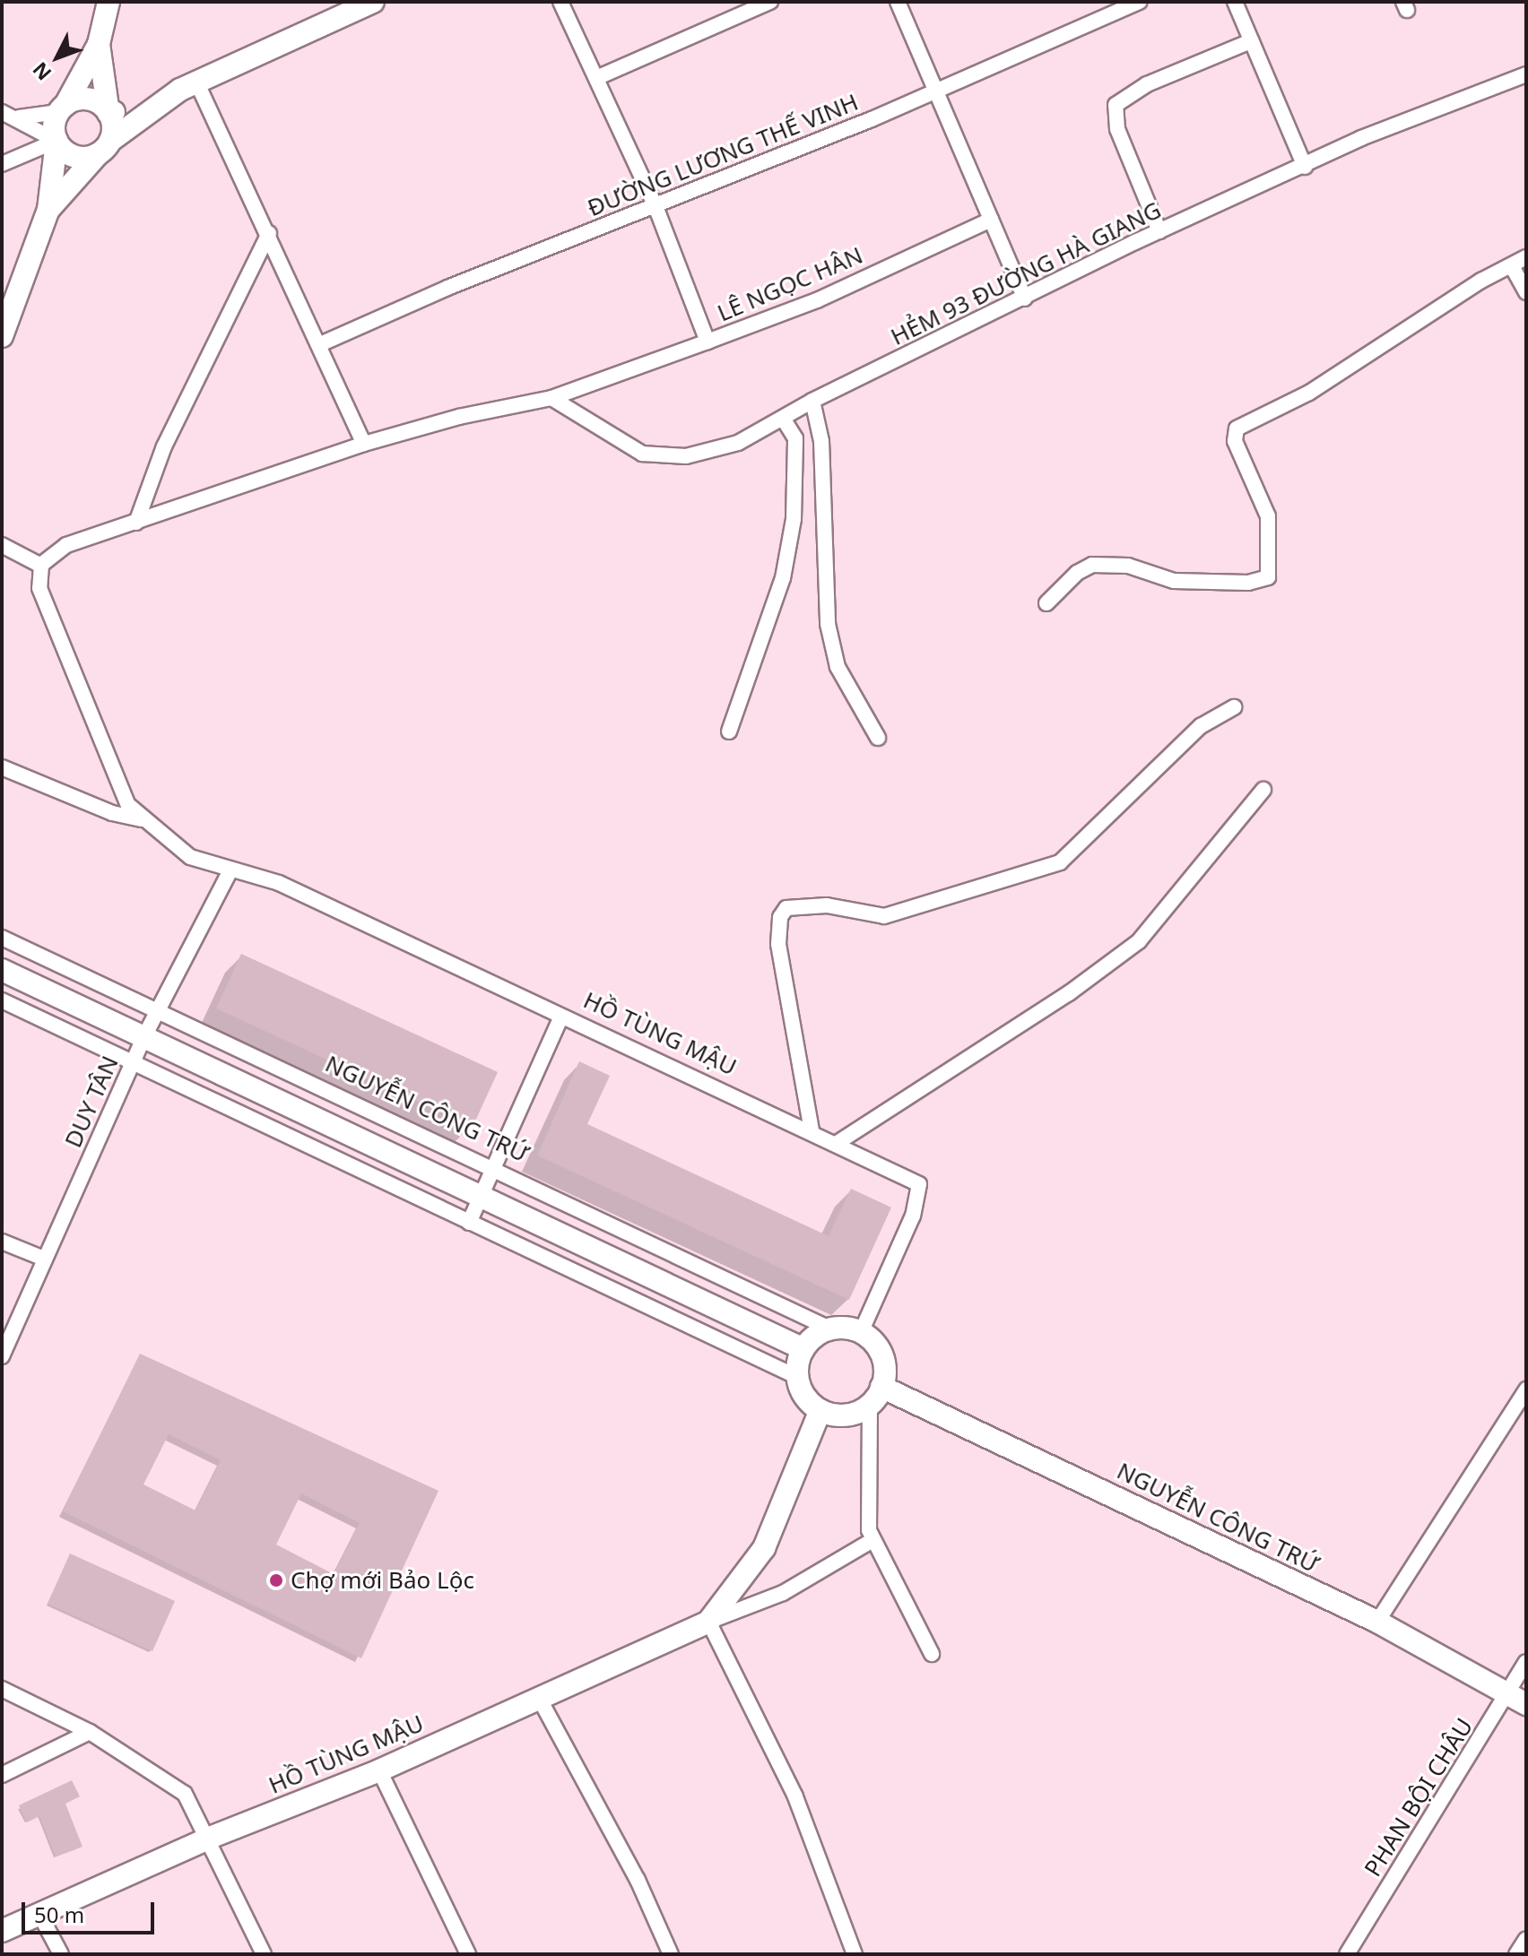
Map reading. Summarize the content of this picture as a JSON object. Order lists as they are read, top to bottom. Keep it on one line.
{"streets":{"street":["ĐƯỜNG LƯƠNG THẾ VINH","HẺM 93 ĐƯỜNG HÀ GIANG","LÊ NGỌC HÂN","HỒ TÙNG MẬU","DUY TÂN","NGUYỄN CÔNG TRỨ","PHAN BỘI CHÂU"]},"crossings":[["ĐƯỜNG LƯƠNG THẾ VINH","LÊ NGỌC HÂN"],["HỒ TÙNG MẬU","DUY TÂN"],["HỒ TÙNG MẬU","NGUYỄN CÔNG TRỨ"],["DUY TÂN","NGUYỄN CÔNG TRỨ"],["NGUYỄN CÔNG TRỨ","PHAN BỘI CHÂU"]],"places":["Chợ mới Bảo Lộc"],"scale_bar":"50 m","north":"bottom left"}
